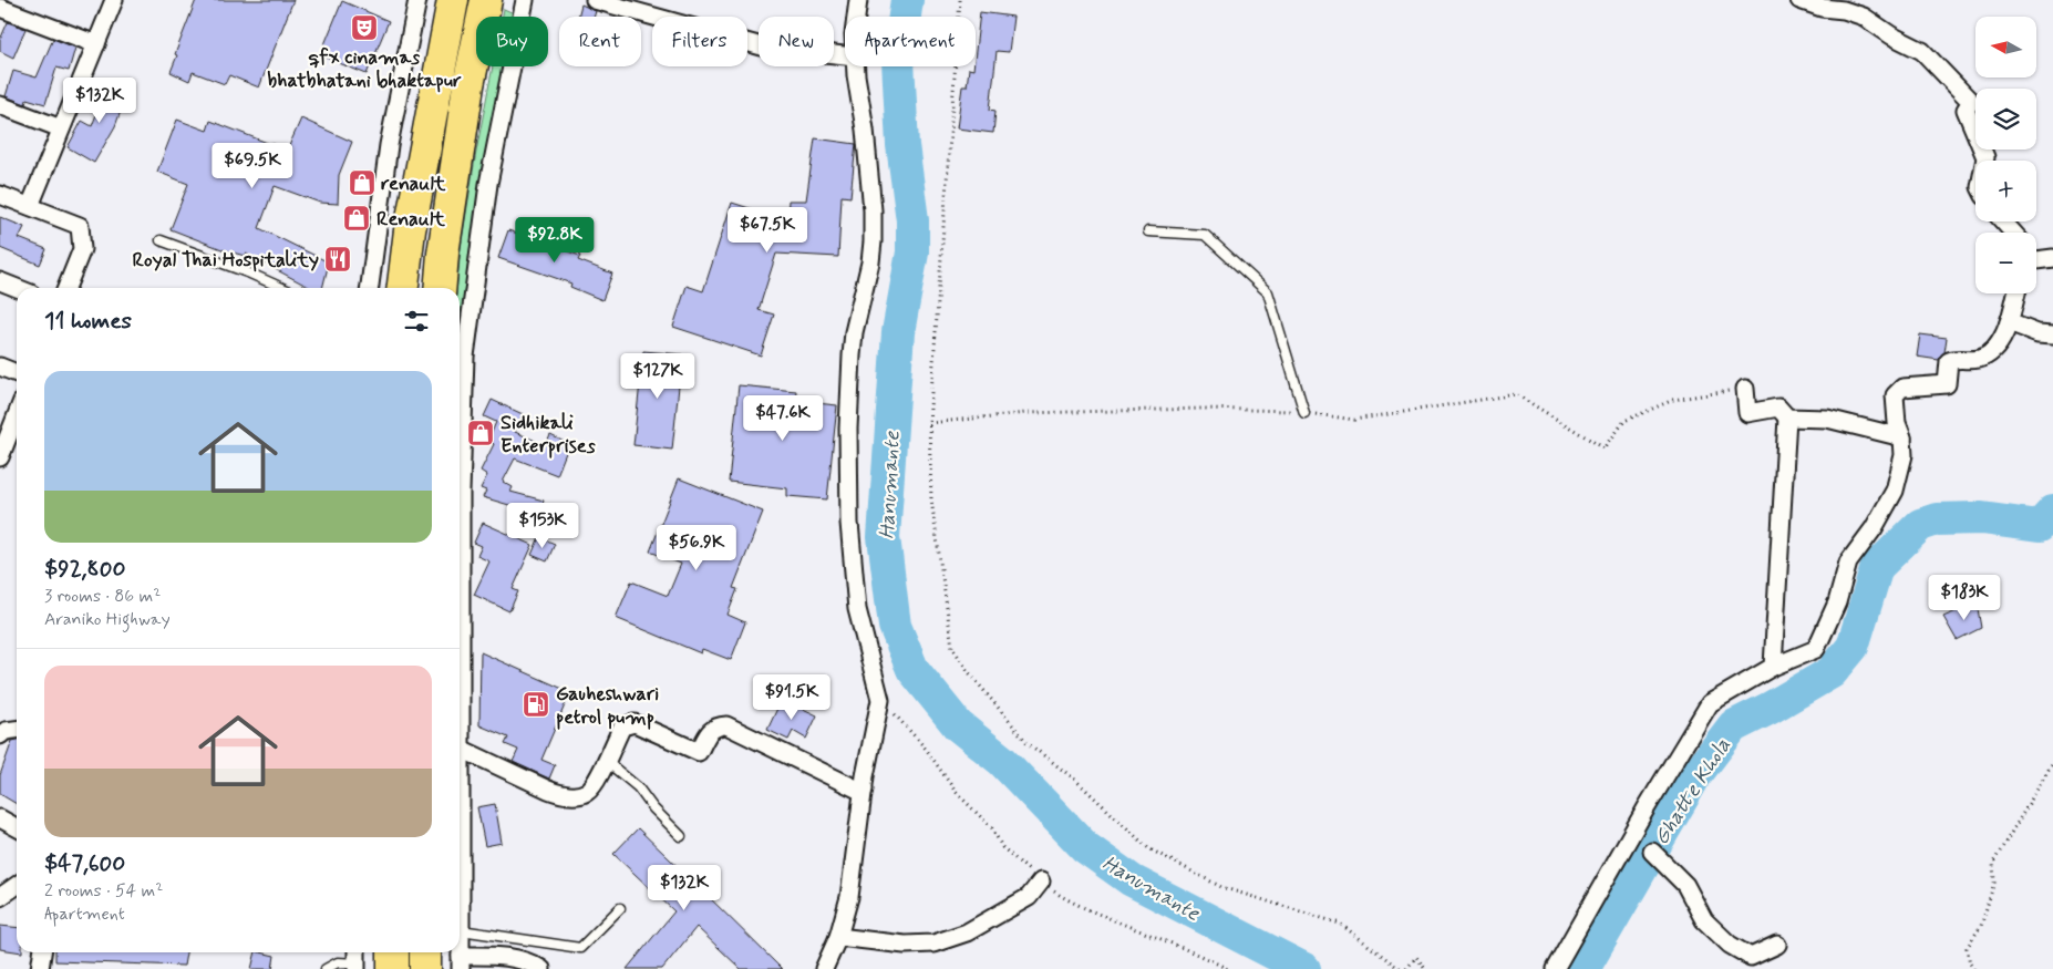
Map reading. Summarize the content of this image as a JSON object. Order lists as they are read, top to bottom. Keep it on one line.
{"water":["Hanumante","Ghatte Khola"],"places":{"theatre":["qfx cinamas bhatbhatani bhaktapur"],"shop":["renault","Renault","Sidhikali Enterprises"],"restaurant":["Royal Thai Hospitality"],"fuel station":["Gauheshwari petrol pump"]},"north":"left","page":{"map_buttons":["+","−"],"chip":["Buy","Rent","Filters","New","Apartment"],"price":["$132K","$69.5K","$67.5K","$92.8K","$127K","$47.6K","$153K","$56.9K","$183K","$91.5K","$132K"],"heading":"11 homes","list":[{"name":"$92,800","note":"3 rooms · 86 m² · Araniko Highway"},{"name":"$47,600","note":"2 rooms · 54 m² · Apartment"}]}}
